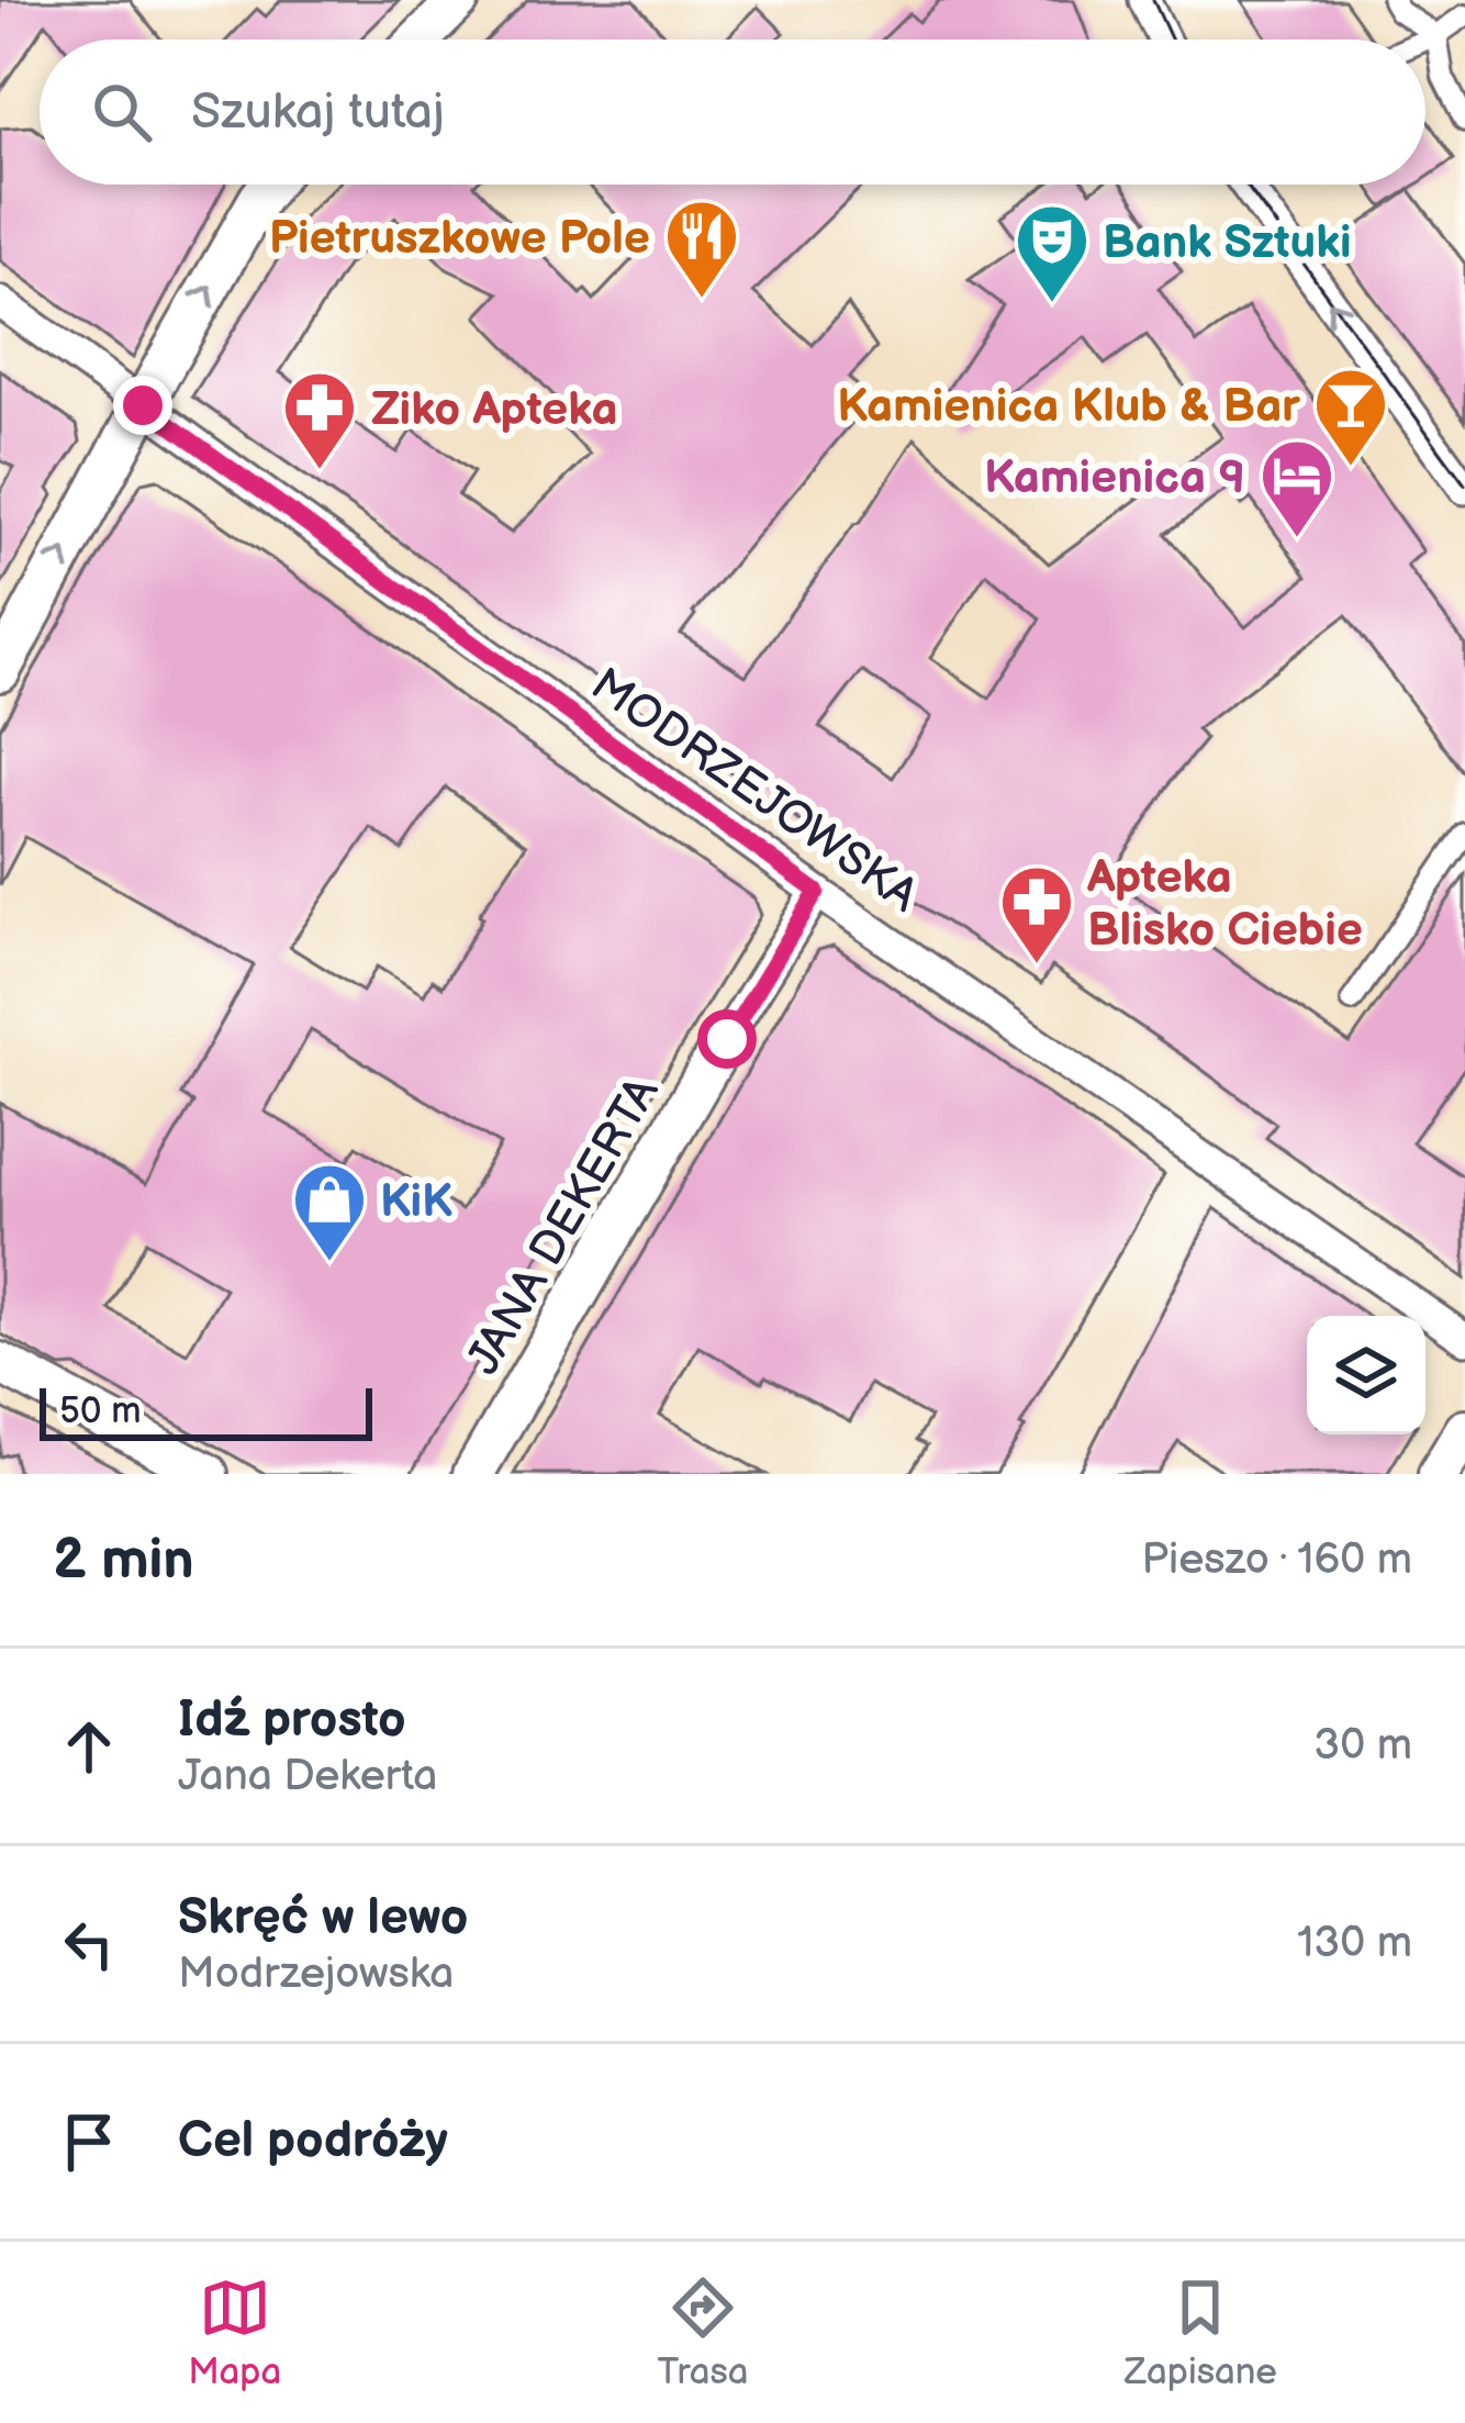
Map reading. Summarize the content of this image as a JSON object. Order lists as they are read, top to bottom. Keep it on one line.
{"streets":{"street":["MODRZEJOWSKA","JANA DEKERTA"]},"crossings":[["MODRZEJOWSKA","JANA DEKERTA"]],"places":{"restaurant":["Pietruszkowe Pole"],"theatre":["Bank Sztuki"],"bar":["Kamienica Klub & Bar"],"pharmacy":["Ziko Apteka","Apteka Blisko Ciebie"],"hotel":["Kamienica 9"],"shop":["KiK"]},"scale_bar":"50 m","page":{"search":"Szukaj tutaj","scale":"50 m","heading":["2 min","Pieszo · 160 m"],"list":[["Idź prosto","Jana Dekerta","30 m"],["Skręć w lewo","Modrzejowska","130 m"],"Cel podróży"],"nav":["Mapa","Trasa","Zapisane"]}}
